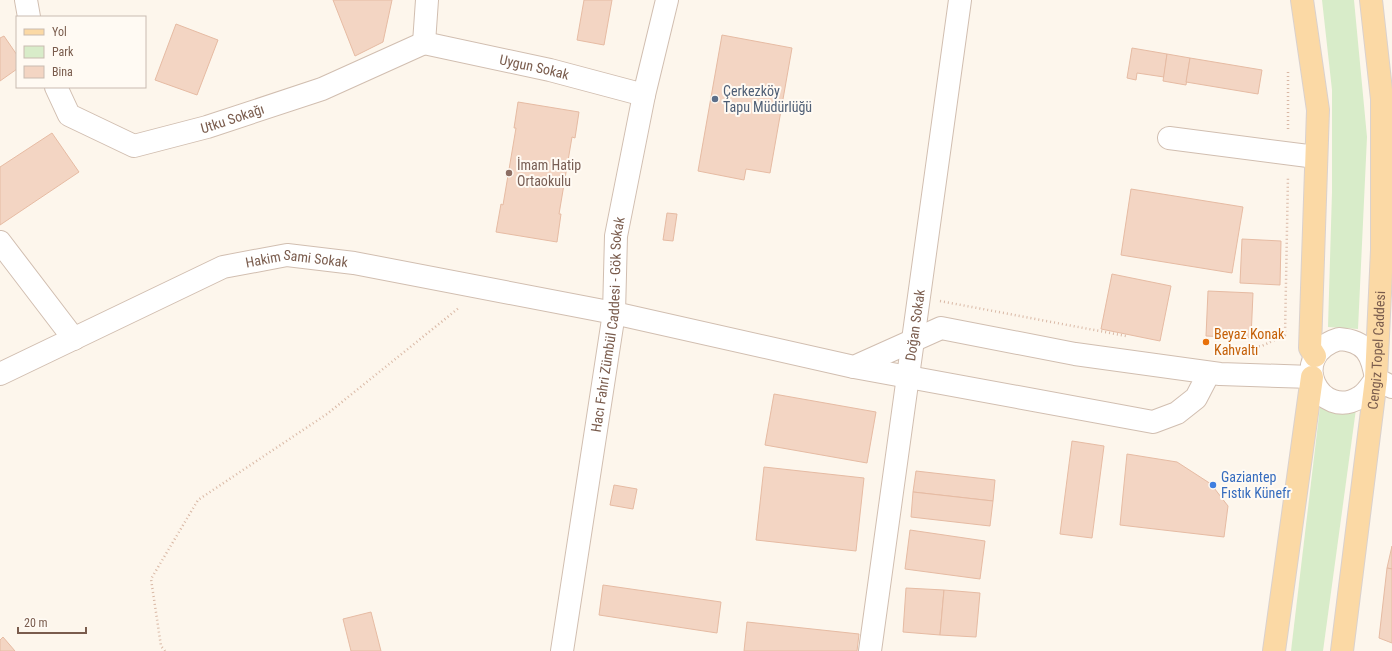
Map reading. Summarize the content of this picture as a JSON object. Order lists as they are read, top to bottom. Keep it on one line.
{"streets":{"main road":["Cengiz Topel Caddesi"],"street":["Uygun Sokak","Utku Sokağı","Hakim Sami Sokak","Hacı Fahri Zümbül Caddesi - Gök Sokak","Doğan Sokak"]},"crossings":[["Uygun Sokak","Utku Sokağı"],["Uygun Sokak","Hacı Fahri Zümbül Caddesi - Gök Sokak"],["Hakim Sami Sokak","Hacı Fahri Zümbül Caddesi - Gök Sokak"],["Hakim Sami Sokak","Doğan Sokak"]],"places":["Çerkezköy Tapu Müdürlüğü","İmam Hatip Ortaokulu","Beyaz Konak Kahvaltı","Gaziantep Fıstık Künefr"],"legend":["Yol","Park","Bina"],"scale_bar":"20 m"}
